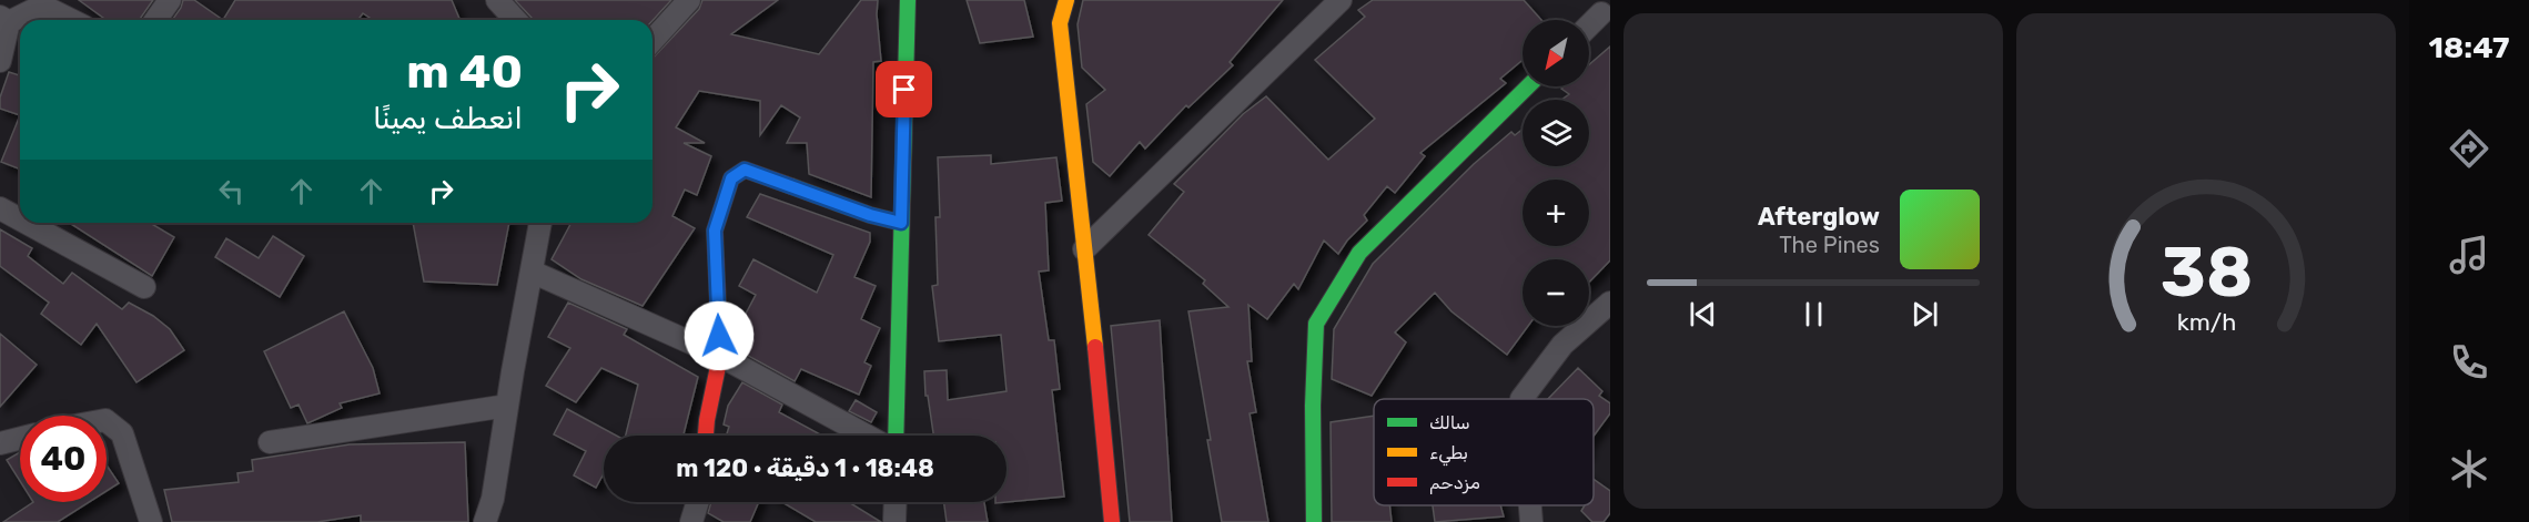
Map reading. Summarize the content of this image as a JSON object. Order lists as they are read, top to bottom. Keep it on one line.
{"legend":["سالك","بطيء","مزدحم"],"north":"bottom left","page":{"tabs":"18:47","map_buttons":["+","−"],"turn":["40 m","انعطف يمينًا"],"song":["Afterglow","The Pines"],"limit":"40","trip":"18:48 · 1 دقيقة · 120 m","gauge":["38","km/h"]}}
